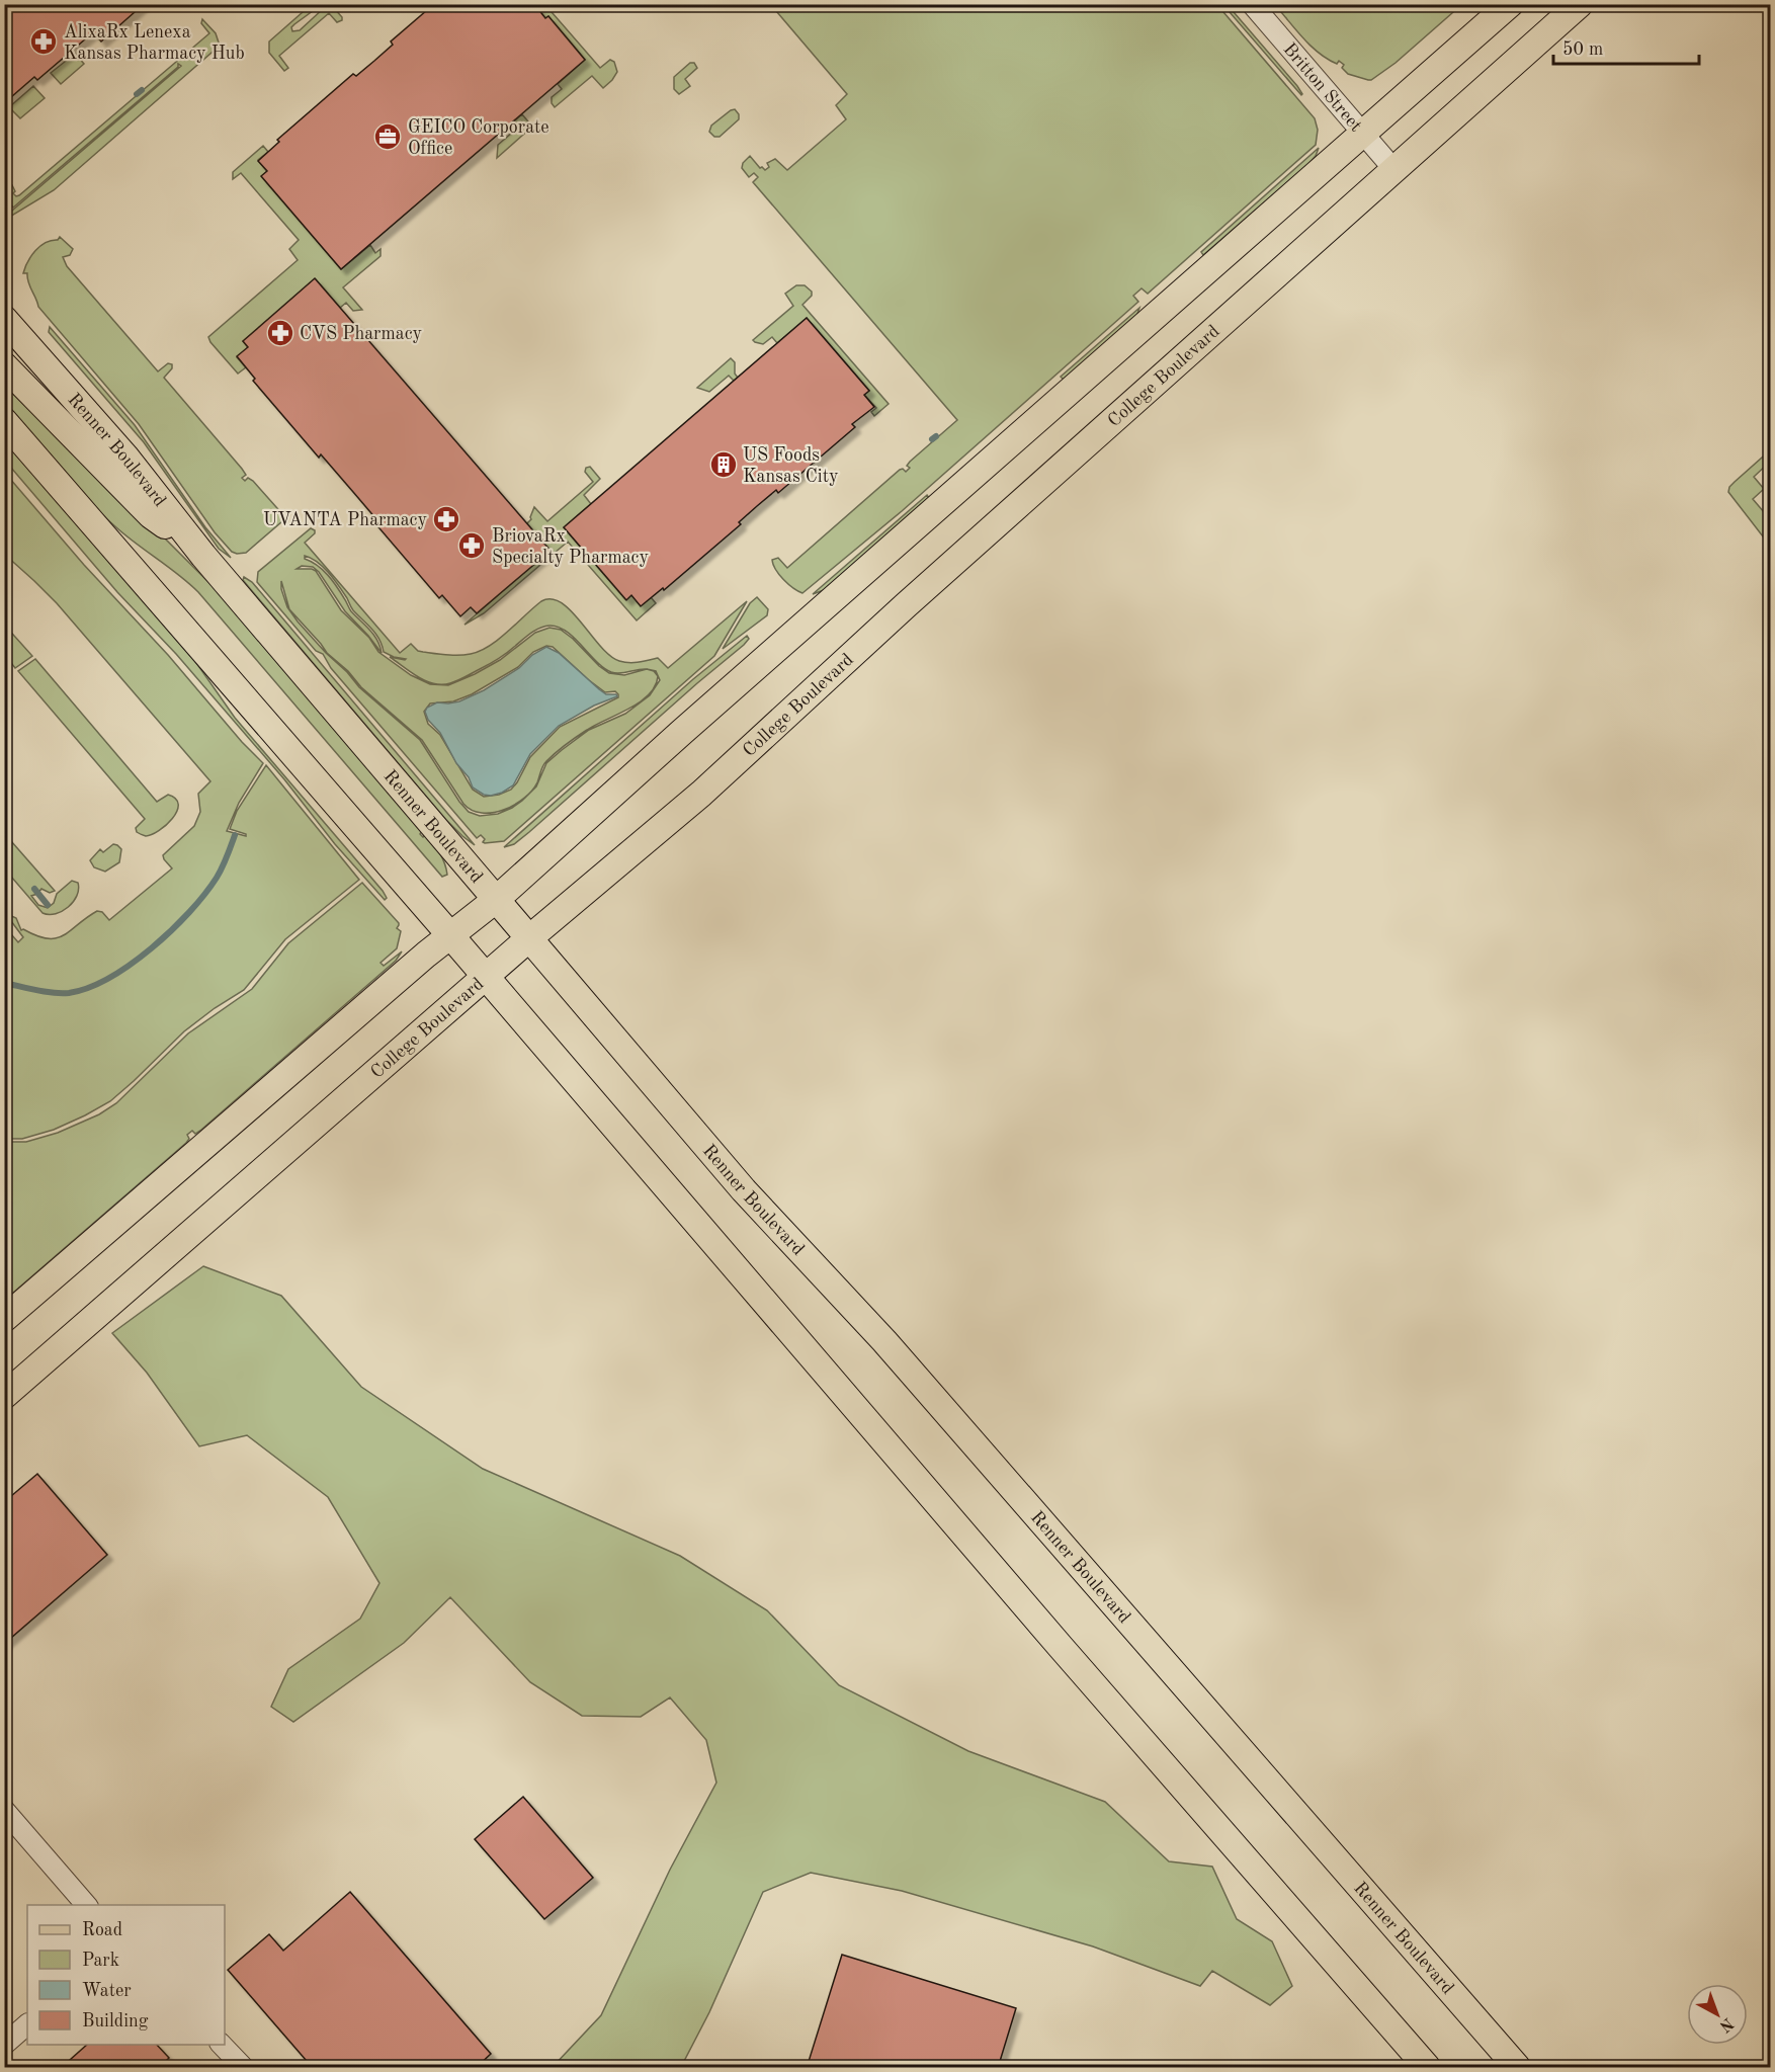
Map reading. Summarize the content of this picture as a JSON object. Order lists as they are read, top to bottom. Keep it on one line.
{"streets":{"main road":["College Boulevard","Renner Boulevard"],"street":["Britton Street"]},"crossings":[["Britton Street","College Boulevard"],["College Boulevard","Renner Boulevard"]],"places":{"pharmacy":["AlixaRx Lenexa Kansas Pharmacy Hub","CVS Pharmacy","UVANTA Pharmacy","BriovaRx Specialty Pharmacy"],"office":["GEICO Corporate Office"],"building":["US Foods Kansas City"]},"legend":["Road","Park","Water","Building"],"scale_bar":"50 m","north":"bottom right"}
